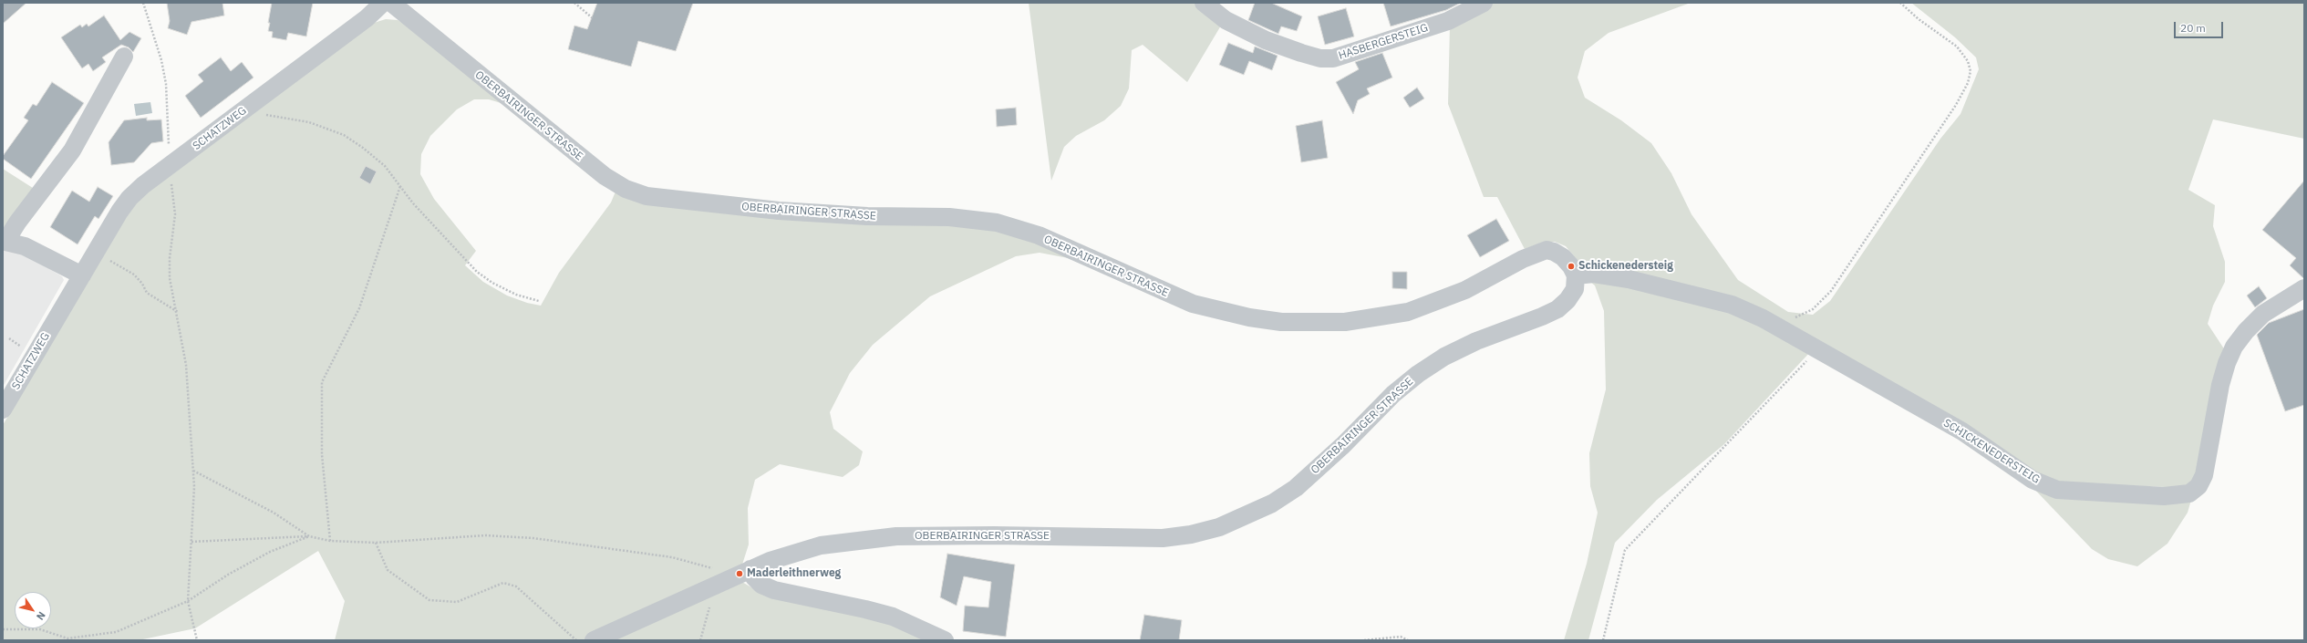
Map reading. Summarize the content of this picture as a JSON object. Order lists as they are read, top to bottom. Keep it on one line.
{"streets":{"street":["HASBERGERSTEIG","OBERBAIRINGER STRASSE","SCHATZWEG","SCHICKENEDERSTEIG"]},"crossings":[["OBERBAIRINGER STRASSE","SCHICKENEDERSTEIG"]],"places":["Schickenedersteig","Maderleithnerweg"],"scale_bar":"20 m","north":"bottom right"}
